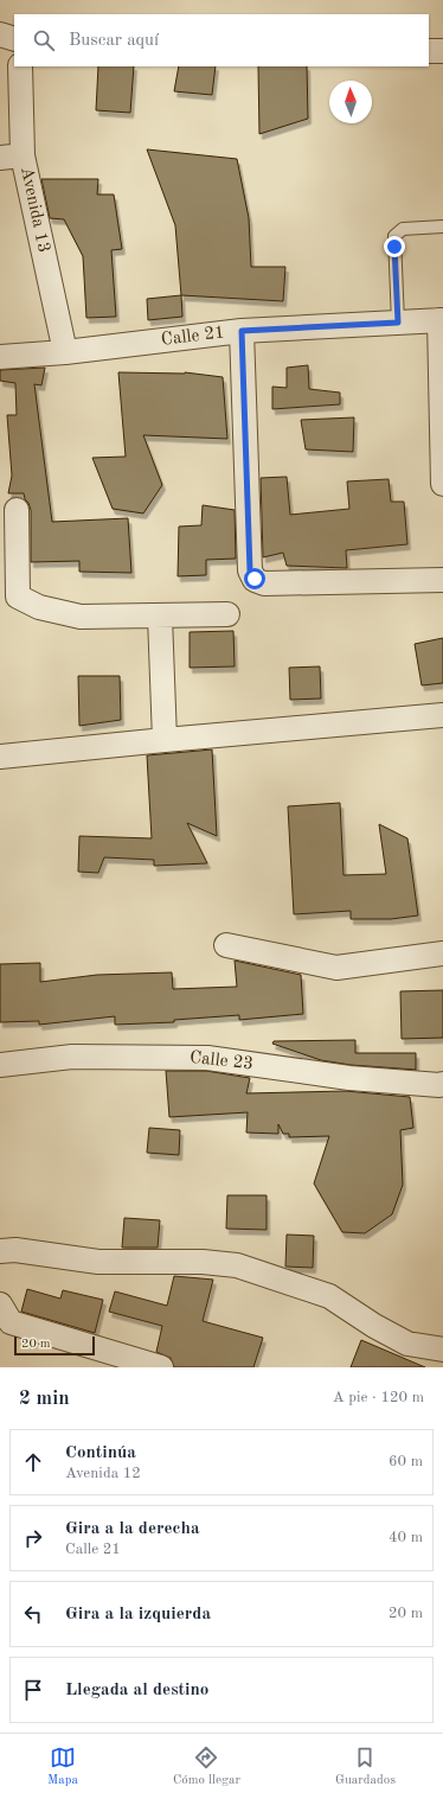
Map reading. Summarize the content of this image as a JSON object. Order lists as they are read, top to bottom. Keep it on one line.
{"streets":{"street":["Avenida 13","Calle 21","Calle 23"]},"crossings":[["Avenida 13","Calle 21"]],"scale_bar":"20 m","north":"top","page":{"search":"Buscar aquí","scale":"20 m","heading":["2 min","A pie · 120 m"],"list":[["Continúa","Avenida 12","60 m"],["Gira a la derecha","Calle 21","40 m"],["Gira a la izquierda","20 m"],"Llegada al destino"],"nav":["Mapa","Cómo llegar","Guardados"]}}
